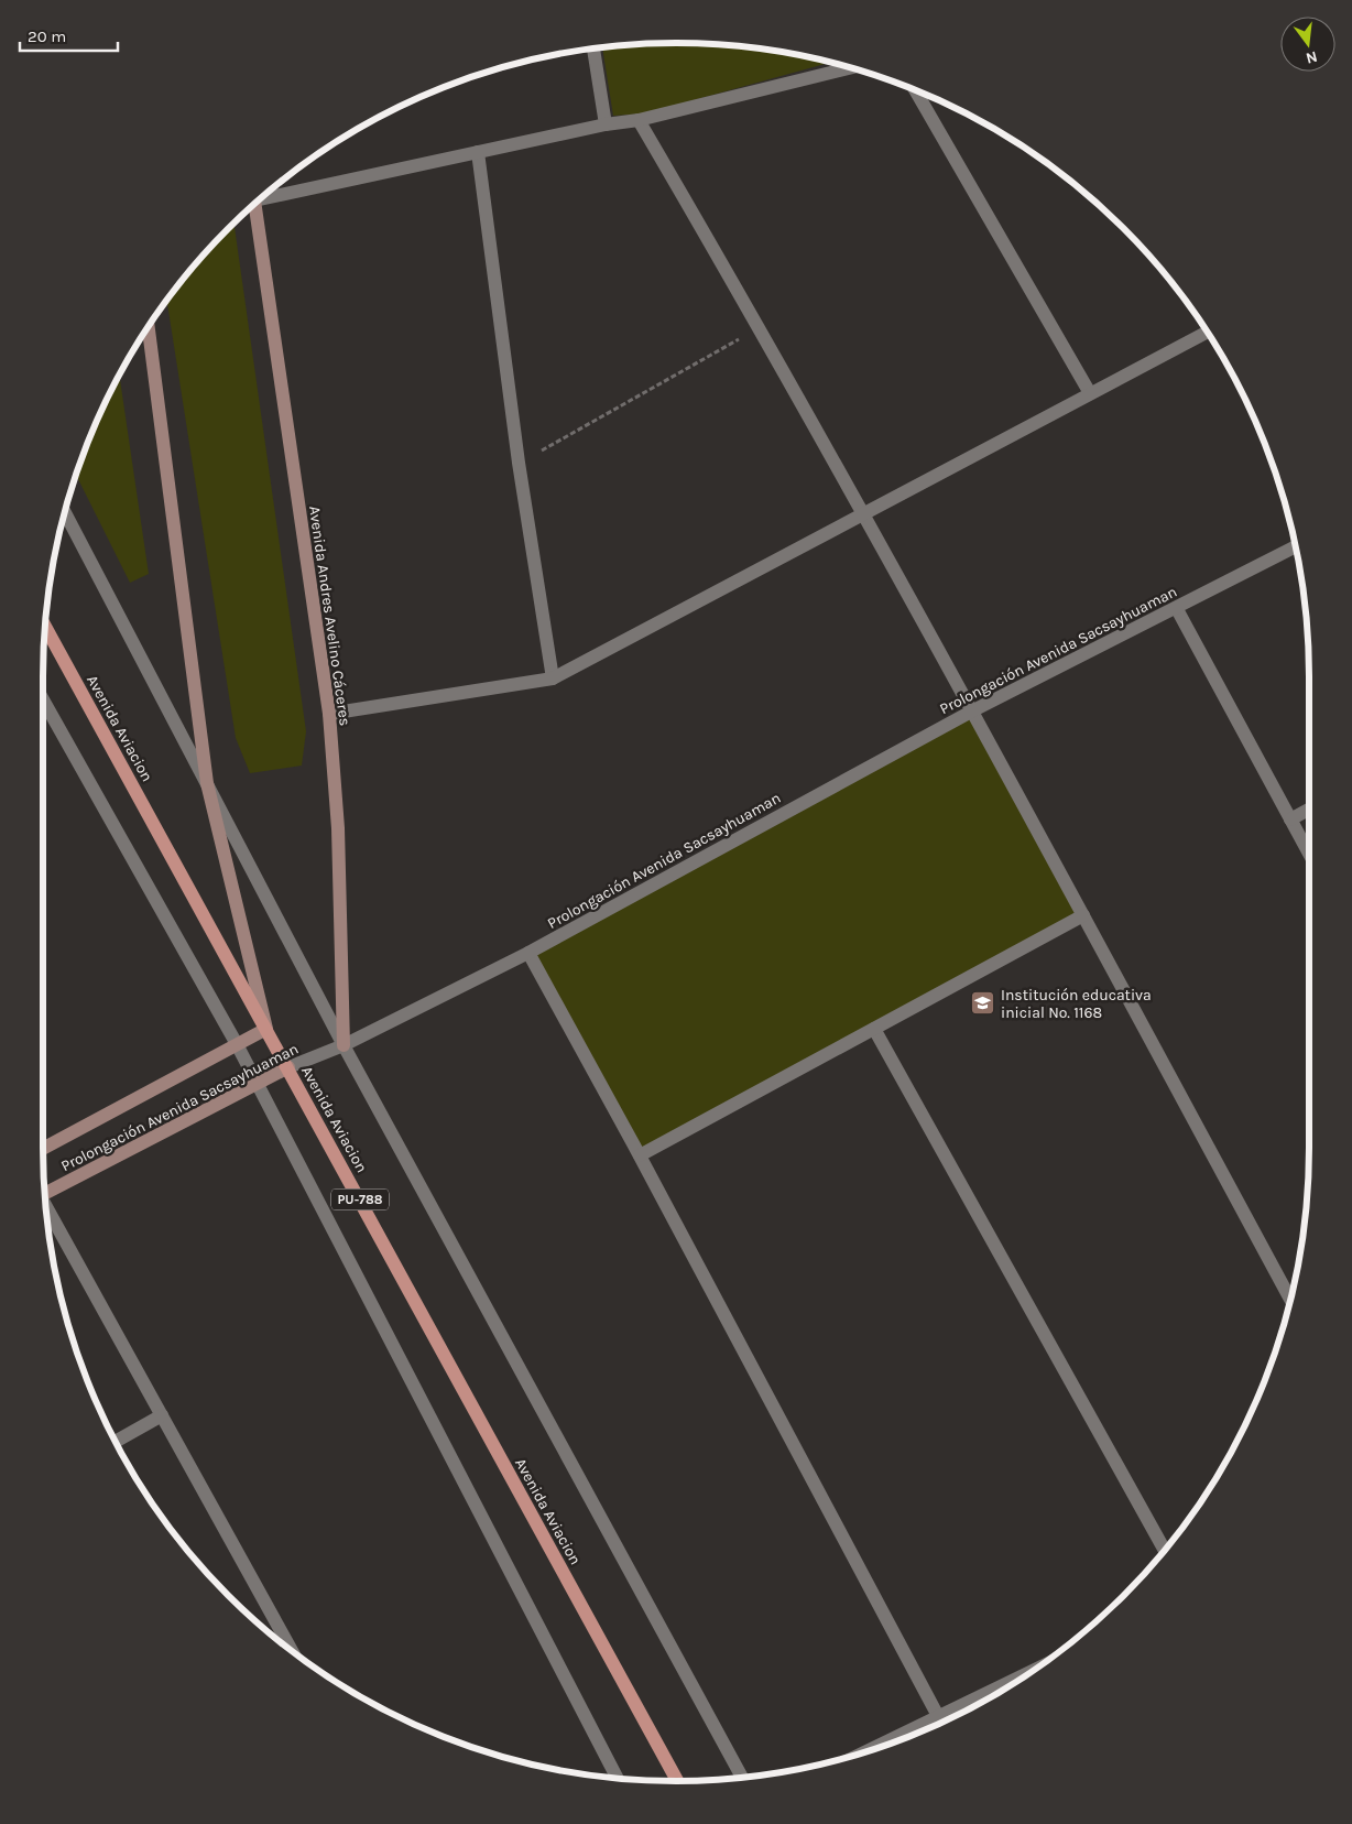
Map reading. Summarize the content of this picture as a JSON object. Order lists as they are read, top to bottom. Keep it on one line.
{"streets":{"main road":["Avenida Andres Avelino Cáceres","Prolongación Avenida Sacsayhuaman","Avenida Aviacion","PU-788"]},"crossings":[["Avenida Andres Avelino Cáceres","Prolongación Avenida Sacsayhuaman"],["Prolongación Avenida Sacsayhuaman","Avenida Aviacion"]],"places":{"school or university":["Institución educativa inicial No. 1168"]},"scale_bar":"20 m","north":"bottom"}
